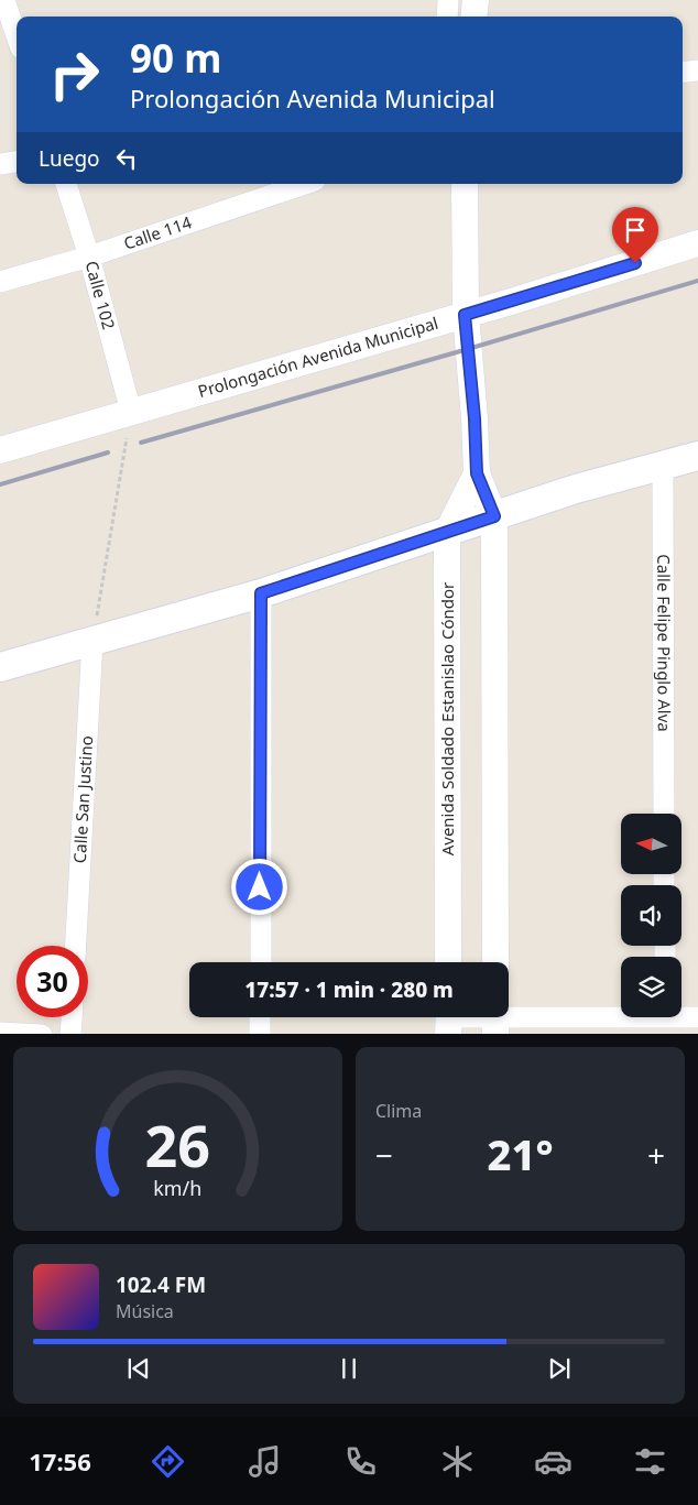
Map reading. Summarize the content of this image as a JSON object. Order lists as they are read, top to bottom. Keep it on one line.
{"streets":{"street":["Calle 114","Calle 102","Prolongación Avenida Municipal","Calle Felipe Pinglo Alva","Avenida Soldado Estanislao Cóndor","Calle San Justino"]},"crossings":[["Calle 114","Calle 102"],["Calle 102","Prolongación Avenida Municipal"],["Prolongación Avenida Municipal","Avenida Soldado Estanislao Cóndor"]],"north":"left","page":{"turn":["90 m","Prolongación Avenida Municipal"],"then":"Luego","limit":"30","trip":"17:57 · 1 min · 280 m","tile":"Clima","heat":["−","21°","+"],"song":["102.4 FM","Música"],"tabs":"17:56","gauge":["26","km/h"]}}
